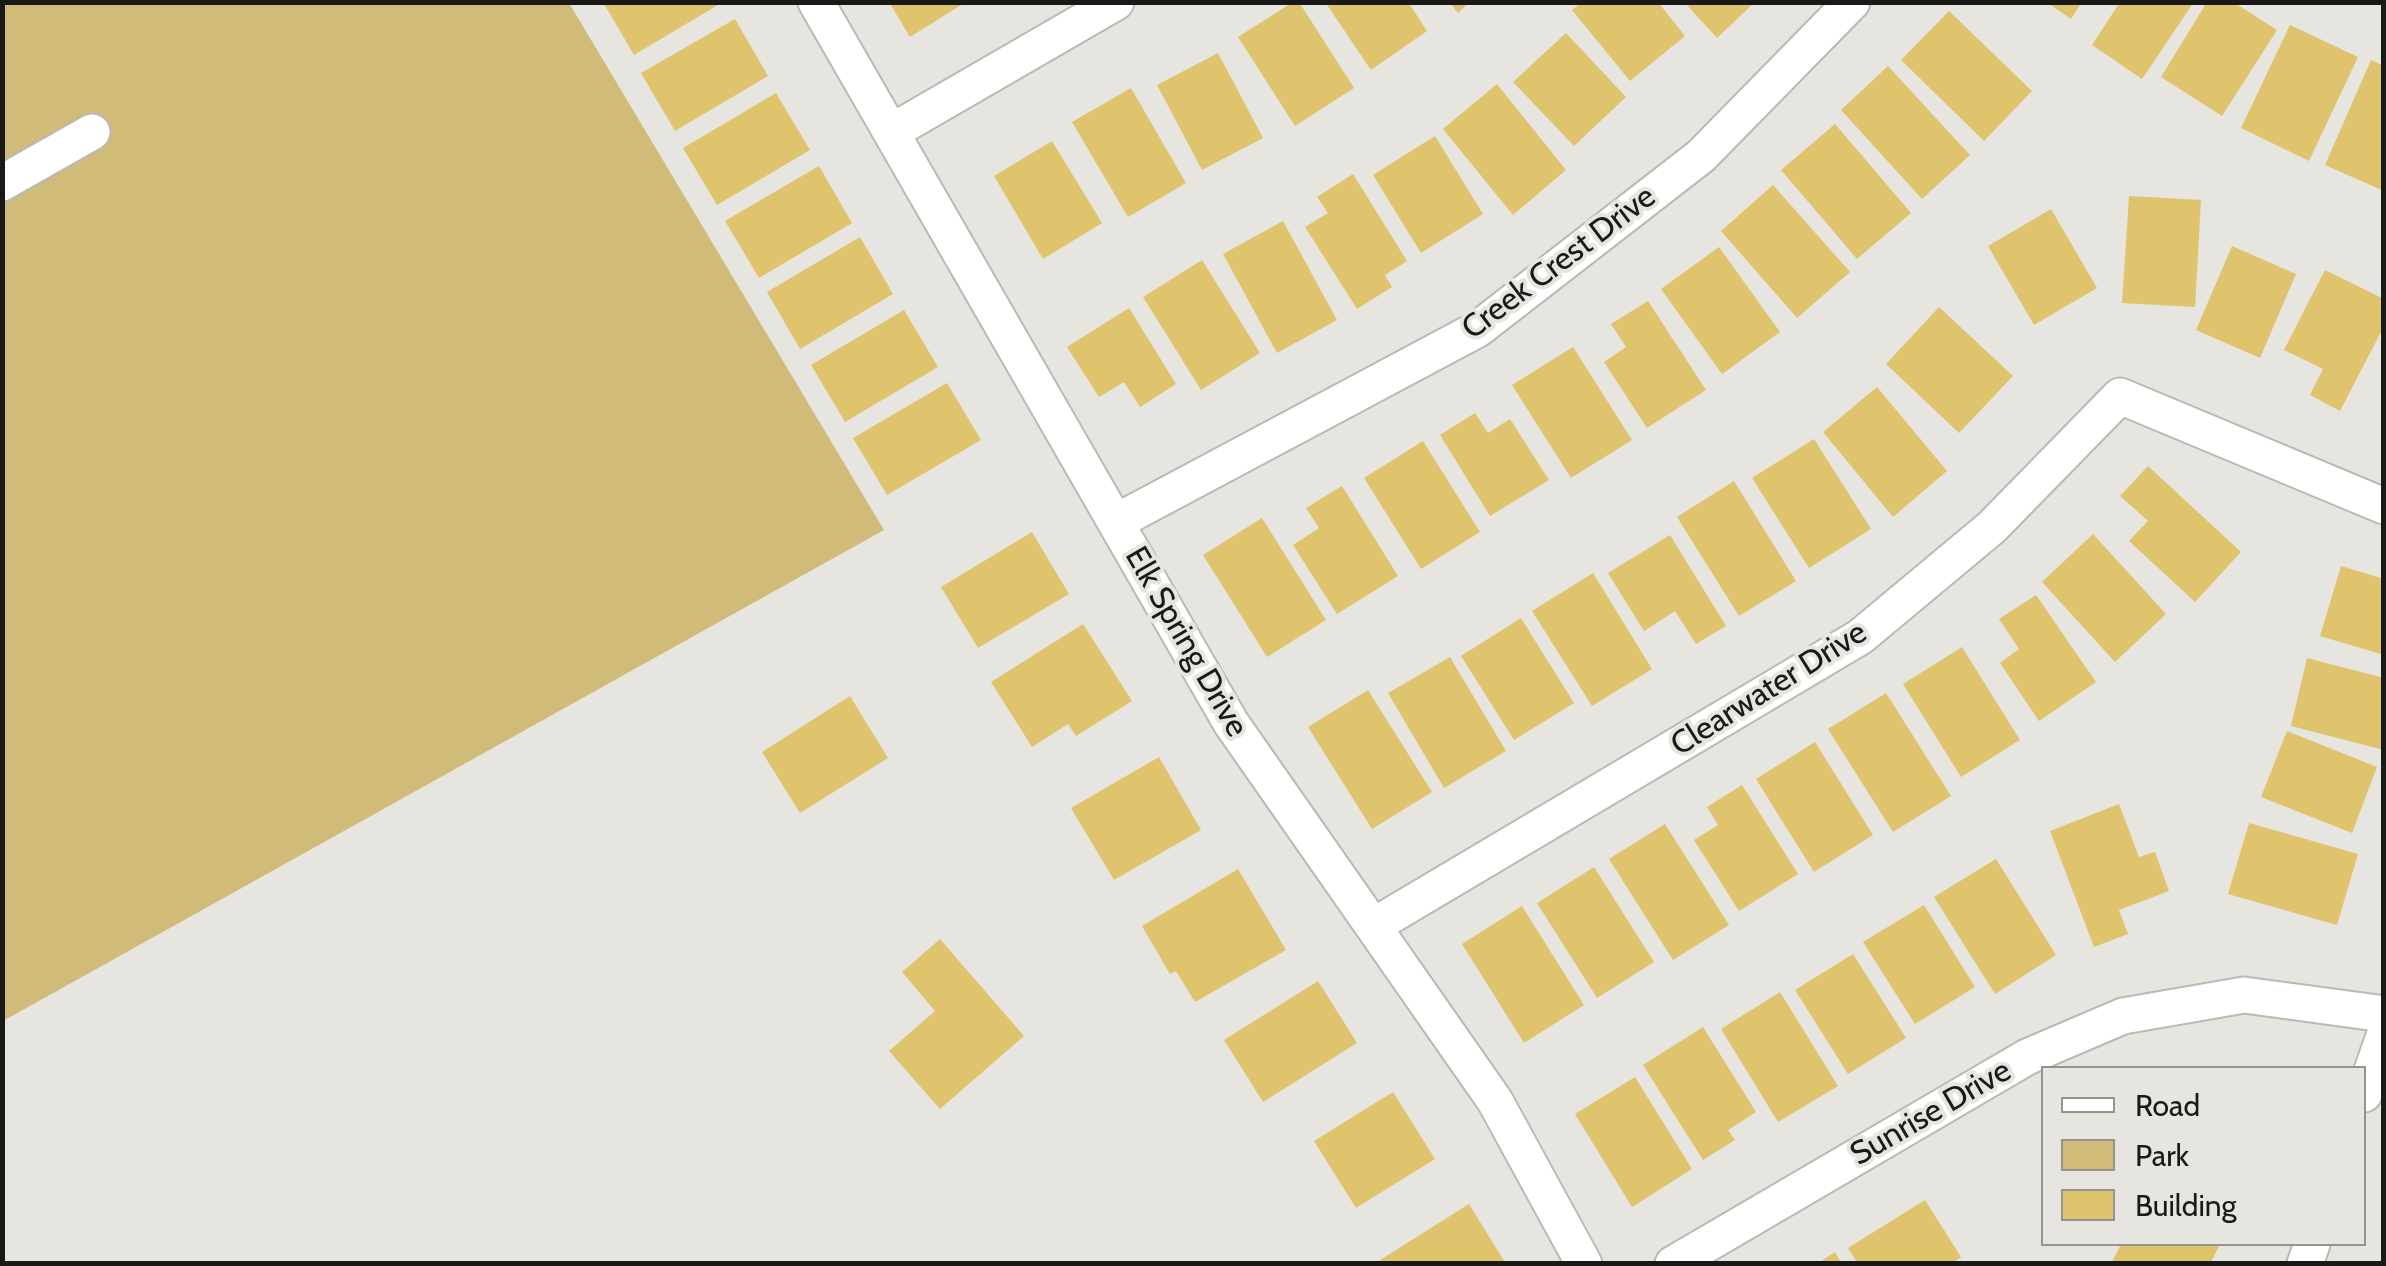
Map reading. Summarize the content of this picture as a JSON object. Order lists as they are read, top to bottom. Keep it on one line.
{"streets":{"street":["Creek Crest Drive","Elk Spring Drive","Clearwater Drive","Sunrise Drive"]},"crossings":[["Creek Crest Drive","Elk Spring Drive"],["Elk Spring Drive","Clearwater Drive"]],"legend":["Road","Park","Building"]}
